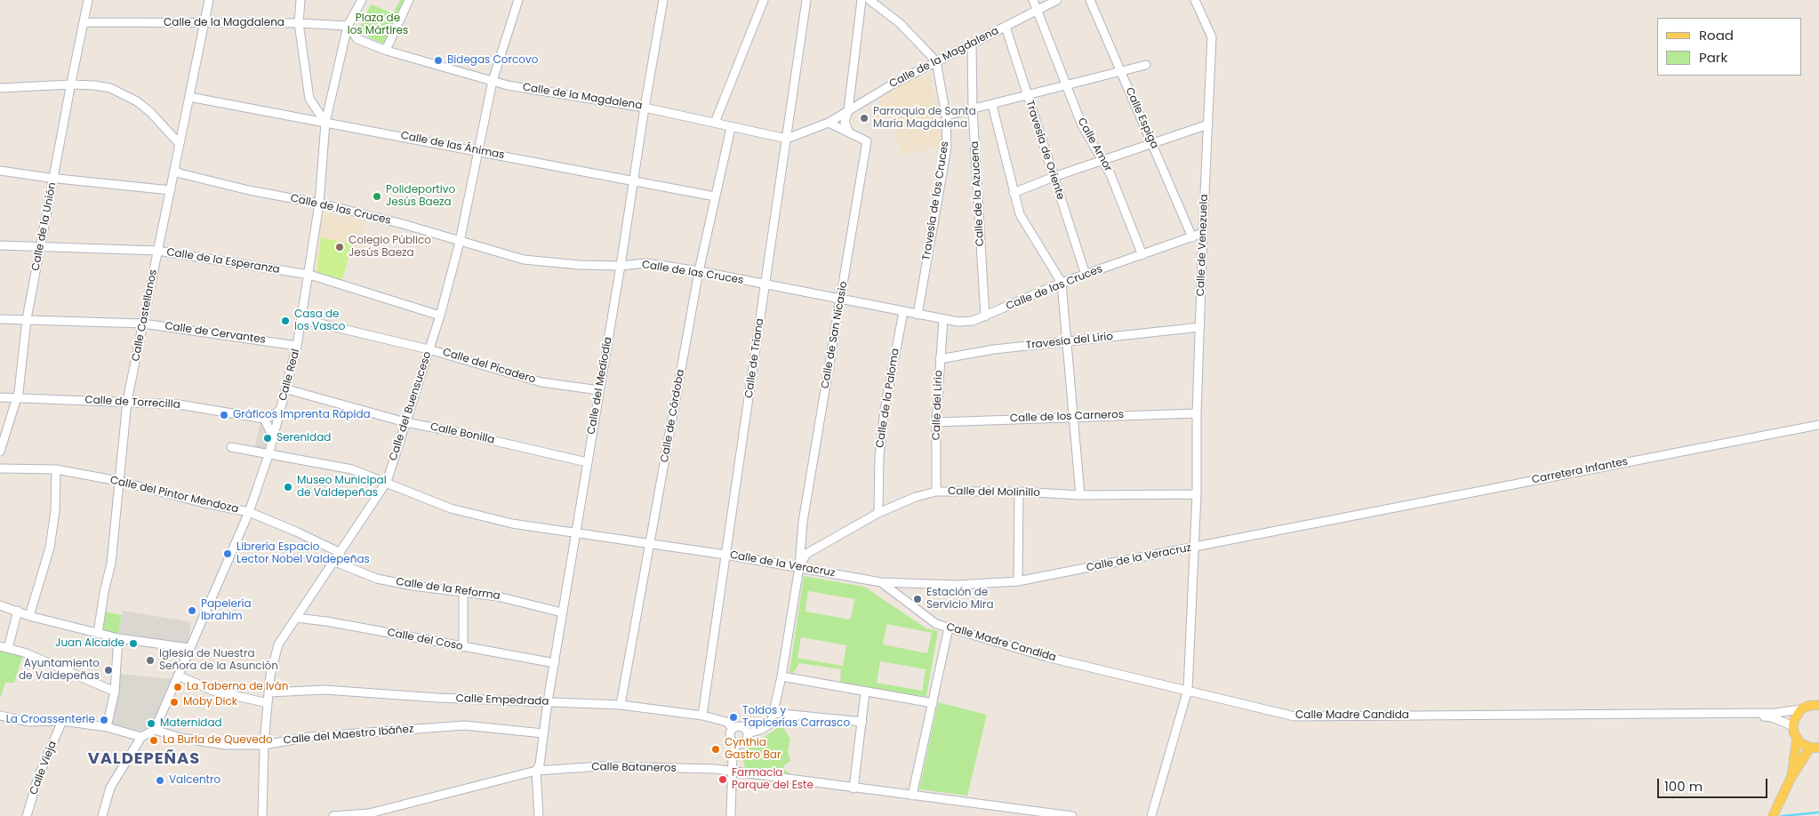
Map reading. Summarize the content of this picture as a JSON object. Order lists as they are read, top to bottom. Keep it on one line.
{"streets":{"street":["Calle de la Magdalena","Calle Espiga","Calle Amor","Calle de las Ánimas","Travesía de Oriente","Calle de la Azucena","Travesía de las Cruces","Calle de las Cruces","Calle de la Unión","Calle de Venezuela","Calle de la Esperanza","Calle Castellanos","Calle de Cervantes","Calle de San Nicasio","Travesía del Lirio","Calle de Triana","Calle del Picadero","Calle Real","Calle del Mediodía","Calle de la Paloma","Calle de Torrecilla","Calle del Lirio","Calle del Buensuceso","Calle de Córdoba","Calle de los Carneros","Calle Bonilla","Carretera Infantes","Calle del Molinillo","Calle del Pintor Mendoza","Calle de la Veracruz","Calle de la Reforma","Calle del Coso","Calle Madre Candida","Calle Empedrada","Calle del Maestro Ibáñez","Calle Vieja","Calle Bataneros"]},"crossings":[["Calle de la Magdalena","Calle Amor"],["Calle de la Magdalena","Travesía de Oriente"],["Calle de la Magdalena","Calle de la Azucena"],["Calle de la Magdalena","Travesía de las Cruces"],["Calle de la Magdalena","Calle de la Unión"],["Calle de la Magdalena","Calle Castellanos"],["Calle de la Magdalena","Calle de Triana"],["Calle de la Magdalena","Calle Real"],["Calle de la Magdalena","Calle del Mediodía"],["Calle de la Magdalena","Calle del Buensuceso"],["Calle de la Magdalena","Calle de Córdoba"],["Calle Espiga","Calle de las Cruces"],["Calle Amor","Calle de las Cruces"],["Calle de las Ánimas","Calle Castellanos"],["Calle de las Ánimas","Calle Real"],["Calle de las Ánimas","Calle del Mediodía"],["Calle de las Ánimas","Calle del Buensuceso"],["Calle de las Ánimas","Calle de Córdoba"],["Travesía de Oriente","Calle de las Cruces"],["Calle de la Azucena","Calle de las Cruces"],["Travesía de las Cruces","Calle de las Cruces"],["Calle de las Cruces","Calle de Venezuela"],["Calle de las Cruces","Calle Castellanos"],["Calle de las Cruces","Calle de San Nicasio"],["Calle de las Cruces","Calle de Triana"],["Calle de las Cruces","Calle Real"],["Calle de las Cruces","Calle del Mediodía"],["Calle de las Cruces","Calle de la Paloma"],["Calle de las Cruces","Calle del Lirio"],["Calle de las Cruces","Calle del Buensuceso"],["Calle de las Cruces","Calle de Córdoba"],["Calle de la Unión","Calle de la Esperanza"],["Calle de la Unión","Calle de Cervantes"],["Calle de la Unión","Calle de Torrecilla"],["Calle de Venezuela","Travesía del Lirio"],["Calle de Venezuela","Calle de los Carneros"],["Calle de Venezuela","Calle del Molinillo"],["Calle de Venezuela","Calle de la Veracruz"],["Calle de Venezuela","Calle Madre Candida"],["Calle de la Esperanza","Calle Castellanos"],["Calle de la Esperanza","Calle Real"],["Calle de la Esperanza","Calle del Buensuceso"],["Calle Castellanos","Calle de Cervantes"],["Calle Castellanos","Calle de Torrecilla"],["Calle Castellanos","Calle del Pintor Mendoza"],["Calle de Cervantes","Calle Real"],["Calle de San Nicasio","Calle del Molinillo"],["Travesía del Lirio","Calle del Lirio"],["Calle de Triana","Calle de la Veracruz"],["Calle de Triana","Calle Empedrada"],["Calle del Picadero","Calle Real"],["Calle del Picadero","Calle del Mediodía"],["Calle del Picadero","Calle del Buensuceso"],["Calle Real","Calle Bonilla"],["Calle Real","Calle del Pintor Mendoza"],["Calle Real","Calle de la Veracruz"],["Calle Real","Calle del Maestro Ibáñez"],["Calle del Mediodía","Calle Bonilla"],["Calle del Mediodía","Calle de la Veracruz"],["Calle del Mediodía","Calle de la Reforma"],["Calle del Mediodía","Calle del Coso"],["Calle del Mediodía","Calle Empedrada"],["Calle del Mediodía","Calle del Maestro Ibáñez"],["Calle del Mediodía","Calle Bataneros"],["Calle de la Paloma","Calle del Molinillo"],["Calle del Lirio","Calle de los Carneros"],["Calle del Lirio","Calle del Molinillo"],["Calle del Buensuceso","Calle Bonilla"],["Calle del Buensuceso","Calle del Pintor Mendoza"],["Calle del Buensuceso","Calle de la Veracruz"],["Calle del Buensuceso","Calle de la Reforma"],["Calle del Buensuceso","Calle del Coso"],["Calle del Buensuceso","Calle Empedrada"],["Calle del Buensuceso","Calle del Maestro Ibáñez"],["Calle de Córdoba","Calle de la Veracruz"],["Calle de Córdoba","Calle Empedrada"],["Carretera Infantes","Calle de la Veracruz"],["Calle de la Veracruz","Calle Madre Candida"]],"districts":["VALDEPEÑAS"],"parks":["Plaza de los Mártires"],"places":["Bidegas Corcovo","Parroquia de Santa María Magdalena","Polideportivo Jesús Baeza","Colegio Público Jesús Baeza","Casa de los Vasco","Gráficos Imprenta Rápida","Serenidad","Museo Municipal de Valdepeñas","Librería Espacio Lector Nobel Valdepeñas","Estación de Servicio Mira","Papelería Ibrahim","Juan Alcaide","Iglesia de Nuestra Señora de la Asunción","Ayuntamiento de Valdepeñas","La Taberna de Iván","Moby Dick","Toldos y Tapicerías Carrasco","La Croassenterie","Maternidad","La Burla de Quevedo","Cynthia Gastro Bar","Farmacia Parque del Este","Valcentro"],"legend":["Road","Park"],"scale_bar":"100 m"}
